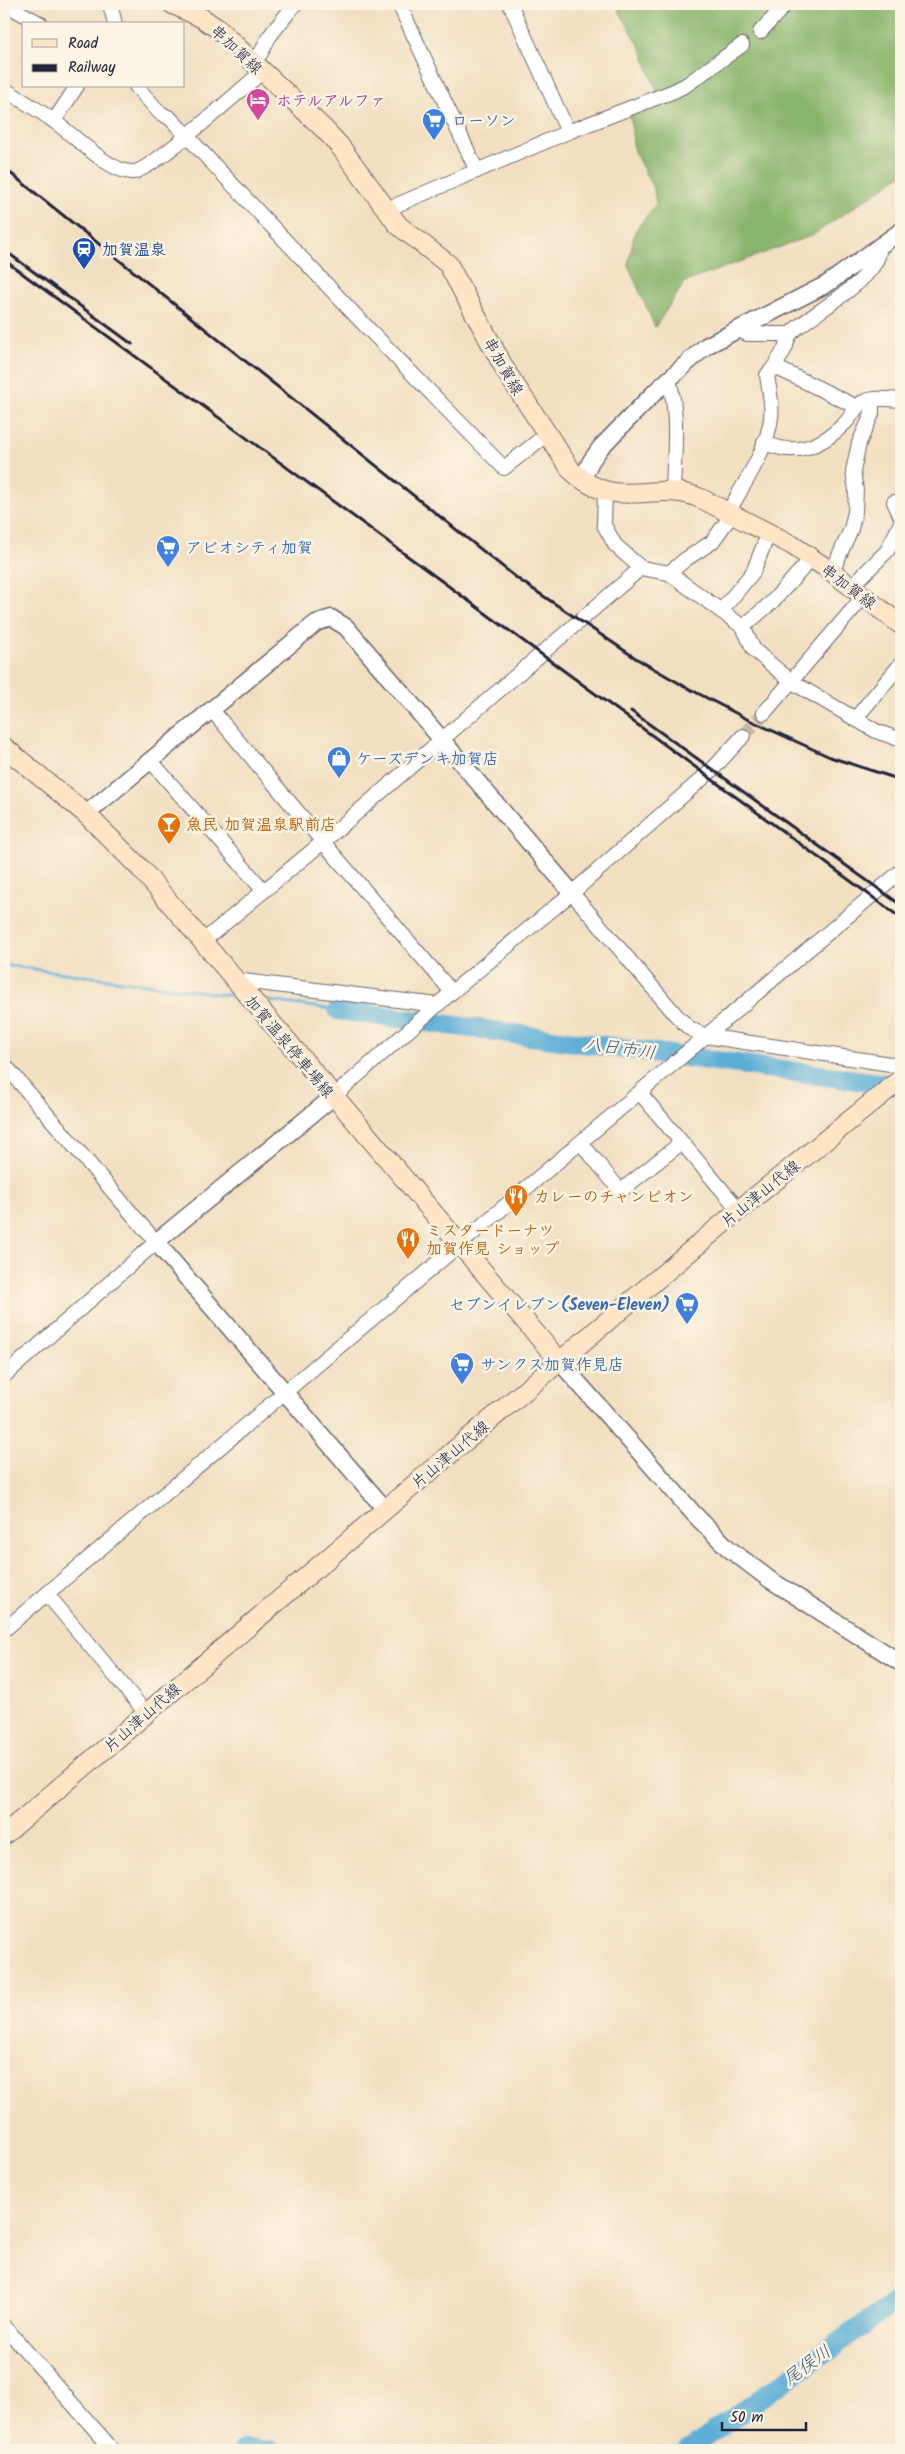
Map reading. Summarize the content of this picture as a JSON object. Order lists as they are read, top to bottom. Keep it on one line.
{"streets":{"main road":["串加賀線","加賀温泉停車場線","片山津山代線"]},"crossings":[["加賀温泉停車場線","片山津山代線"]],"water":["八日市川","尾俣川"],"places":{"hotel":["ホテルアルファ"],"supermarket":["ローソン","アビオシティ加賀","セブンイレブン(Seven-Eleven)","サンクス加賀作見店"],"station":["加賀温泉"],"shop":["ケーズデンキ加賀店"],"bar":["魚民 加賀温泉駅前店"],"restaurant":["カレーのチャンピオン","ミスタードーナツ 加賀作見 ショップ"]},"legend":["Road","Railway"],"scale_bar":"50 m"}
